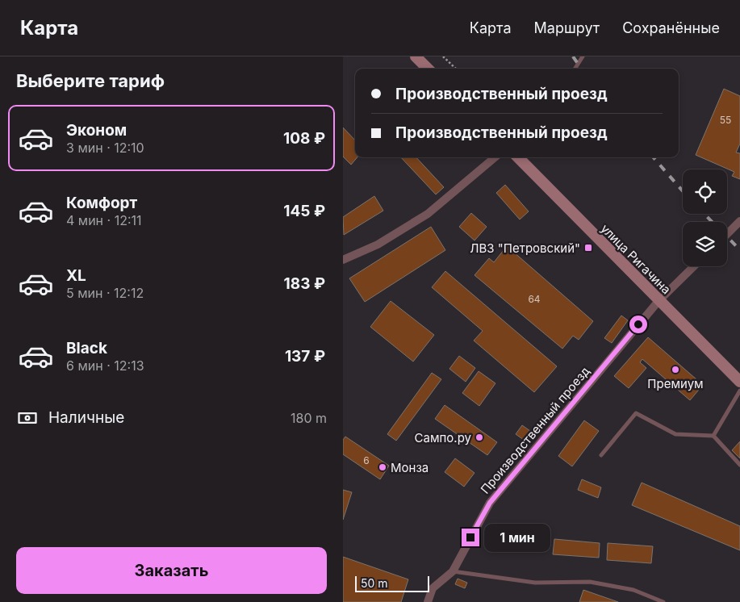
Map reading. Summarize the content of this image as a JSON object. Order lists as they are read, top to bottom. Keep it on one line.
{"streets":{"main road":["улица Ригачина"],"street":["Производственный проезд"]},"crossings":[["улица Ригачина","Производственный проезд"]],"places":{"transit":["ЛВЗ \"Петровский\""],"other":["Премиум","Сампо.ру","Монза"]},"house_numbers":["55","64","6"],"scale_bar":"50 m","page":{"header":"Карта","nav":["Карта","Маршрут","Сохранённые"],"heading":"Выберите тариф","banner":["Производственный проезд","Производственный проезд"],"list":[{"name":"Эконом","note":"3 мин · 12:10","value":"108 ₽"},{"name":"Комфорт","note":"4 мин · 12:11","value":"145 ₽"},{"name":"XL","note":"5 мин · 12:12","value":"183 ₽"},{"name":"Black","note":"6 мин · 12:13","value":"137 ₽"}],"pay":["Наличные","180 m"],"bubble":"1 мин","buttons":"Заказать","scale":"50 m"}}
